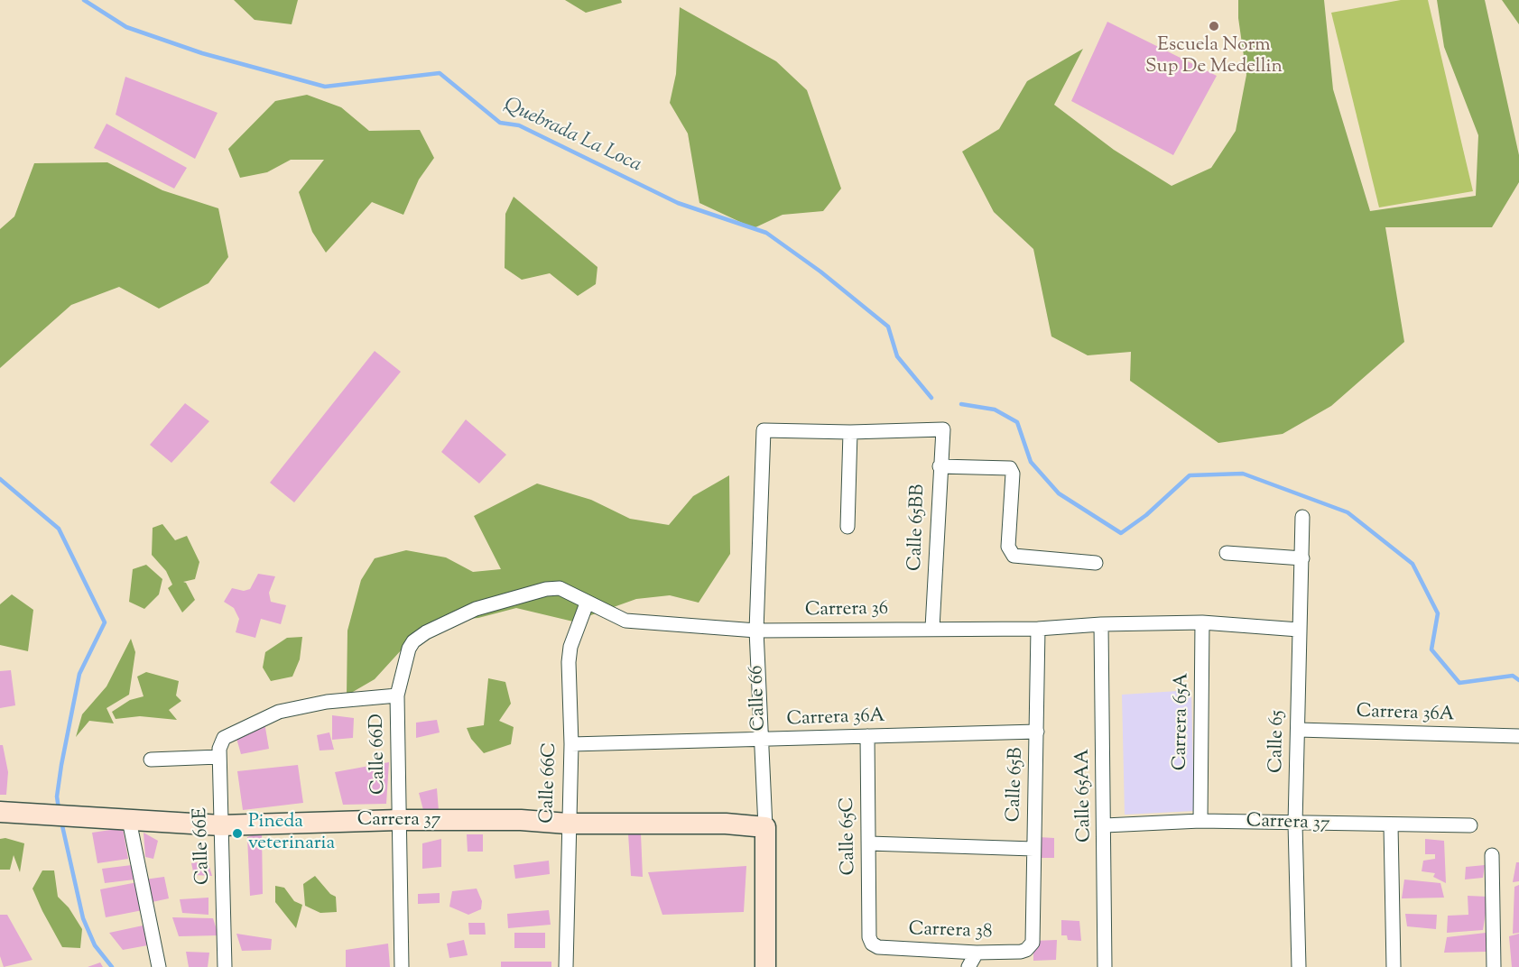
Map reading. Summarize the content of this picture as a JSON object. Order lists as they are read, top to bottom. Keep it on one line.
{"streets":{"street":["Calle 65BB","Carrera 36","Calle 66","Carrera 36A","Carrera 65A","Calle 65","Calle 66D","Calle 66C","Calle 65B","Calle 65AA","Carrera 37","Calle 65C","Calle 66E","Carrera 38"]},"crossings":[["Calle 65BB","Carrera 36"],["Calle 65BB","Calle 66"],["Carrera 36","Calle 66"],["Carrera 36","Carrera 65A"],["Carrera 36","Calle 65"],["Carrera 36","Calle 66D"],["Carrera 36","Calle 66C"],["Carrera 36","Calle 65B"],["Carrera 36","Calle 65AA"],["Calle 66","Carrera 36A"],["Calle 66","Carrera 37"],["Carrera 36A","Calle 65"],["Carrera 36A","Calle 66C"],["Carrera 36A","Calle 65B"],["Carrera 36A","Calle 65C"],["Carrera 65A","Carrera 37"],["Calle 65","Carrera 37"],["Calle 66D","Carrera 37"],["Calle 66D","Calle 66E"],["Calle 66C","Carrera 37"],["Calle 65B","Carrera 38"],["Calle 65AA","Carrera 37"],["Carrera 37","Calle 66E"],["Calle 65C","Carrera 38"]],"water":["Quebrada La Loca"],"places":["Escuela Norm Sup De Medellin","Pineda veterinaria"]}
